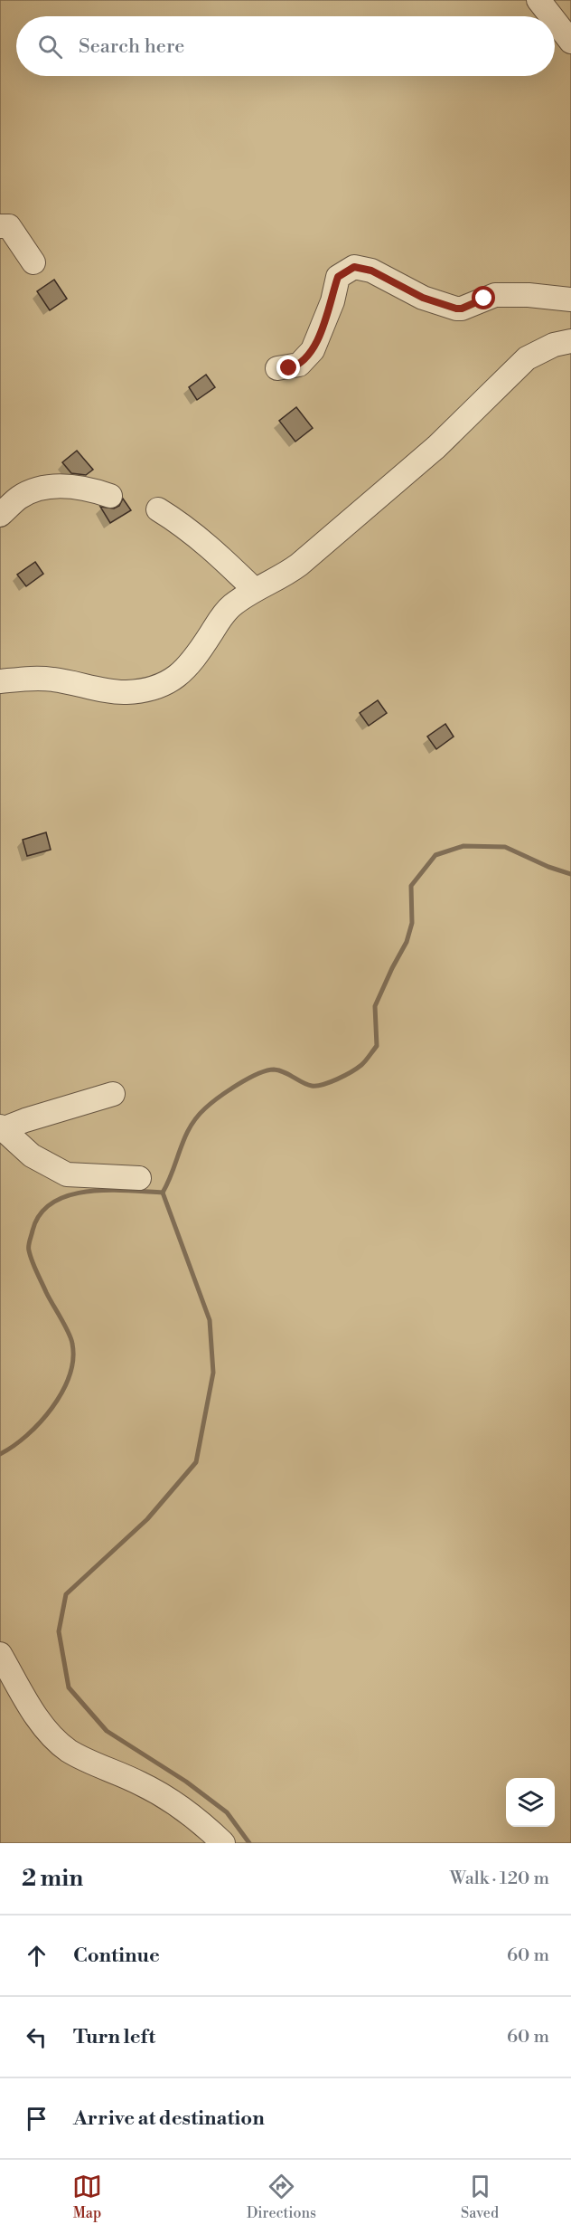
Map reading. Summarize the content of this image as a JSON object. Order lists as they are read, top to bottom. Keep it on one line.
{"page":{"search":"Search here","heading":["2 min","Walk · 120 m"],"list":[["Continue","60 m"],["Turn left","60 m"],"Arrive at destination"],"nav":["Map","Directions","Saved"]}}
